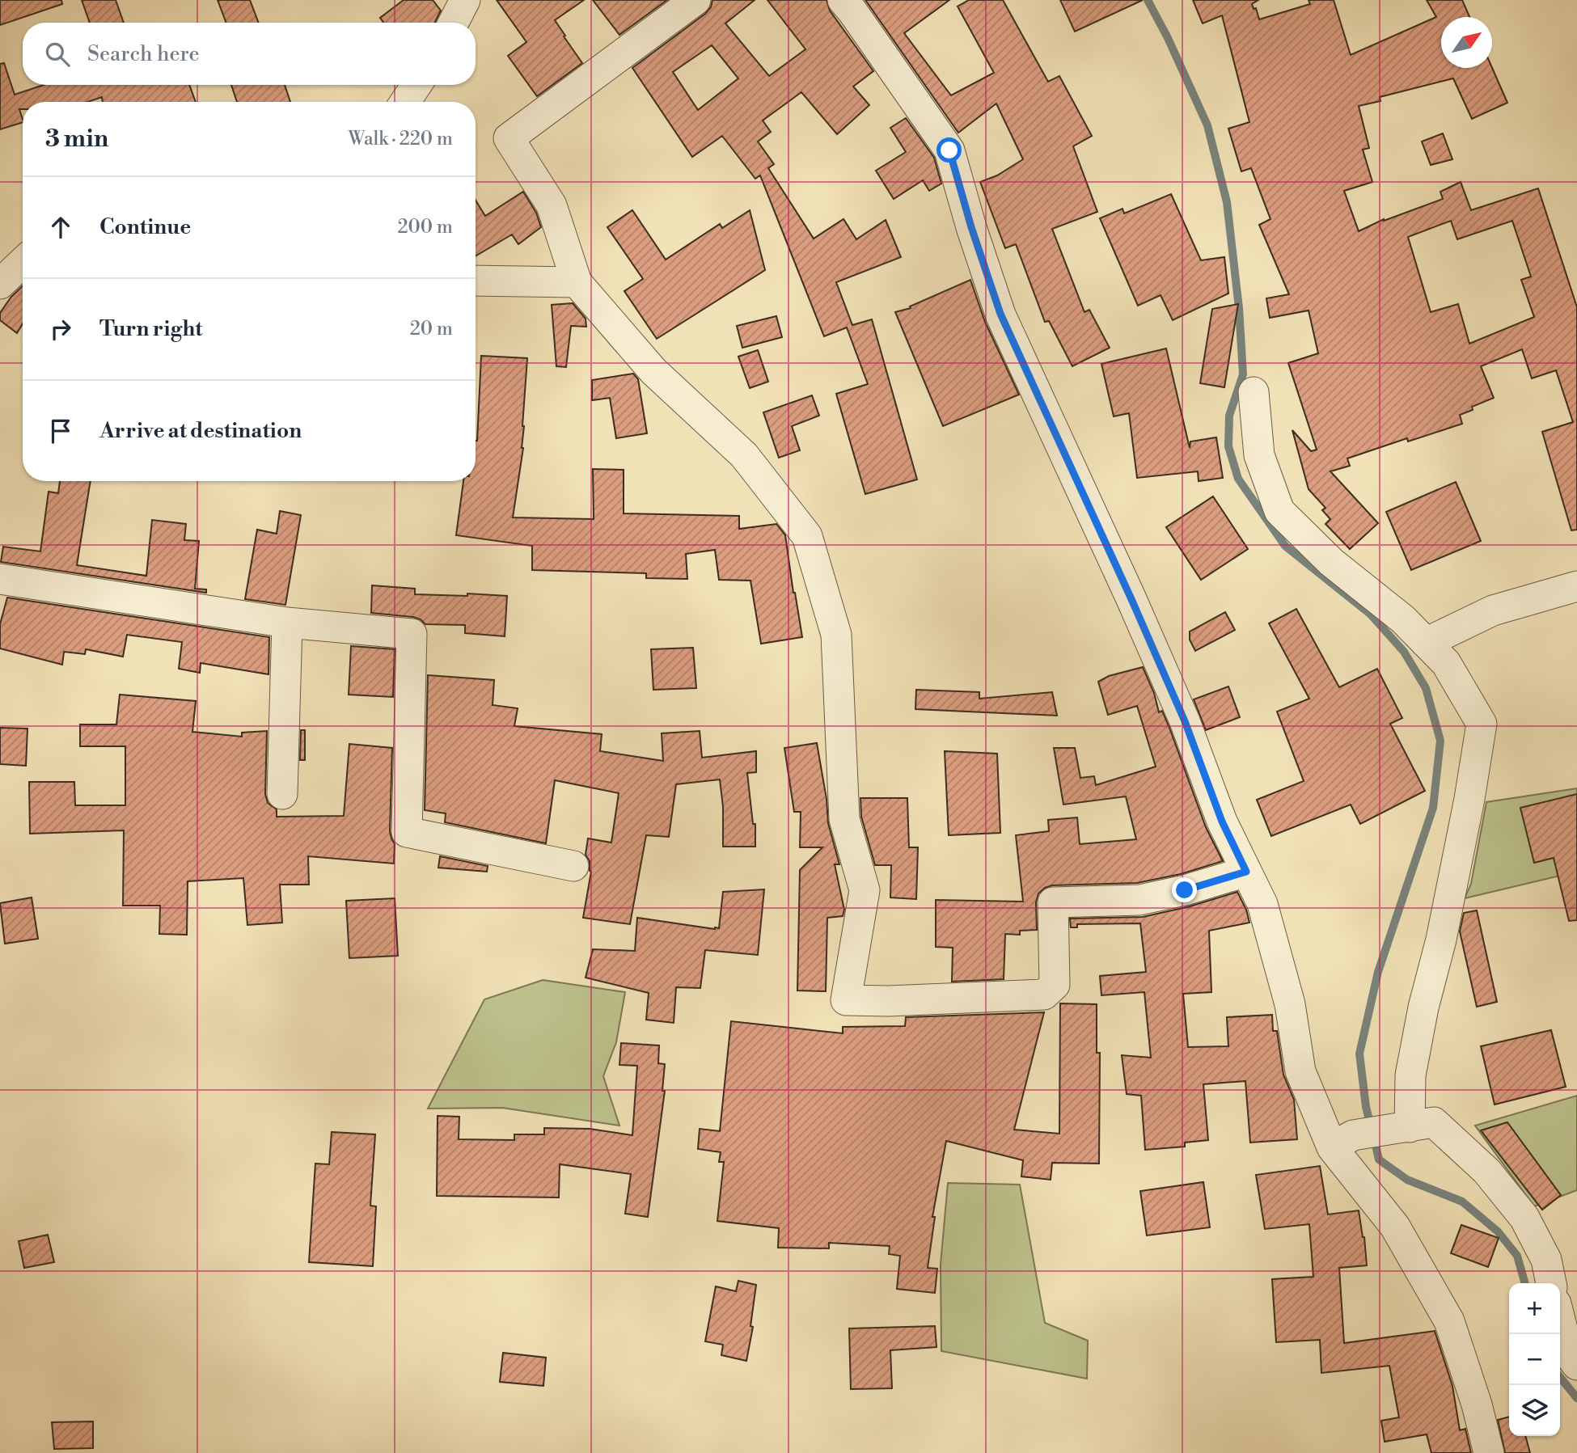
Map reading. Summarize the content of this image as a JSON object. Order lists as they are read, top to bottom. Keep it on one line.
{"north":"top right","page":{"search":"Search here","heading":["3 min","Walk · 220 m"],"list":[["Continue","200 m"],["Turn right","20 m"],"Arrive at destination"],"map_buttons":["+","−"]}}
